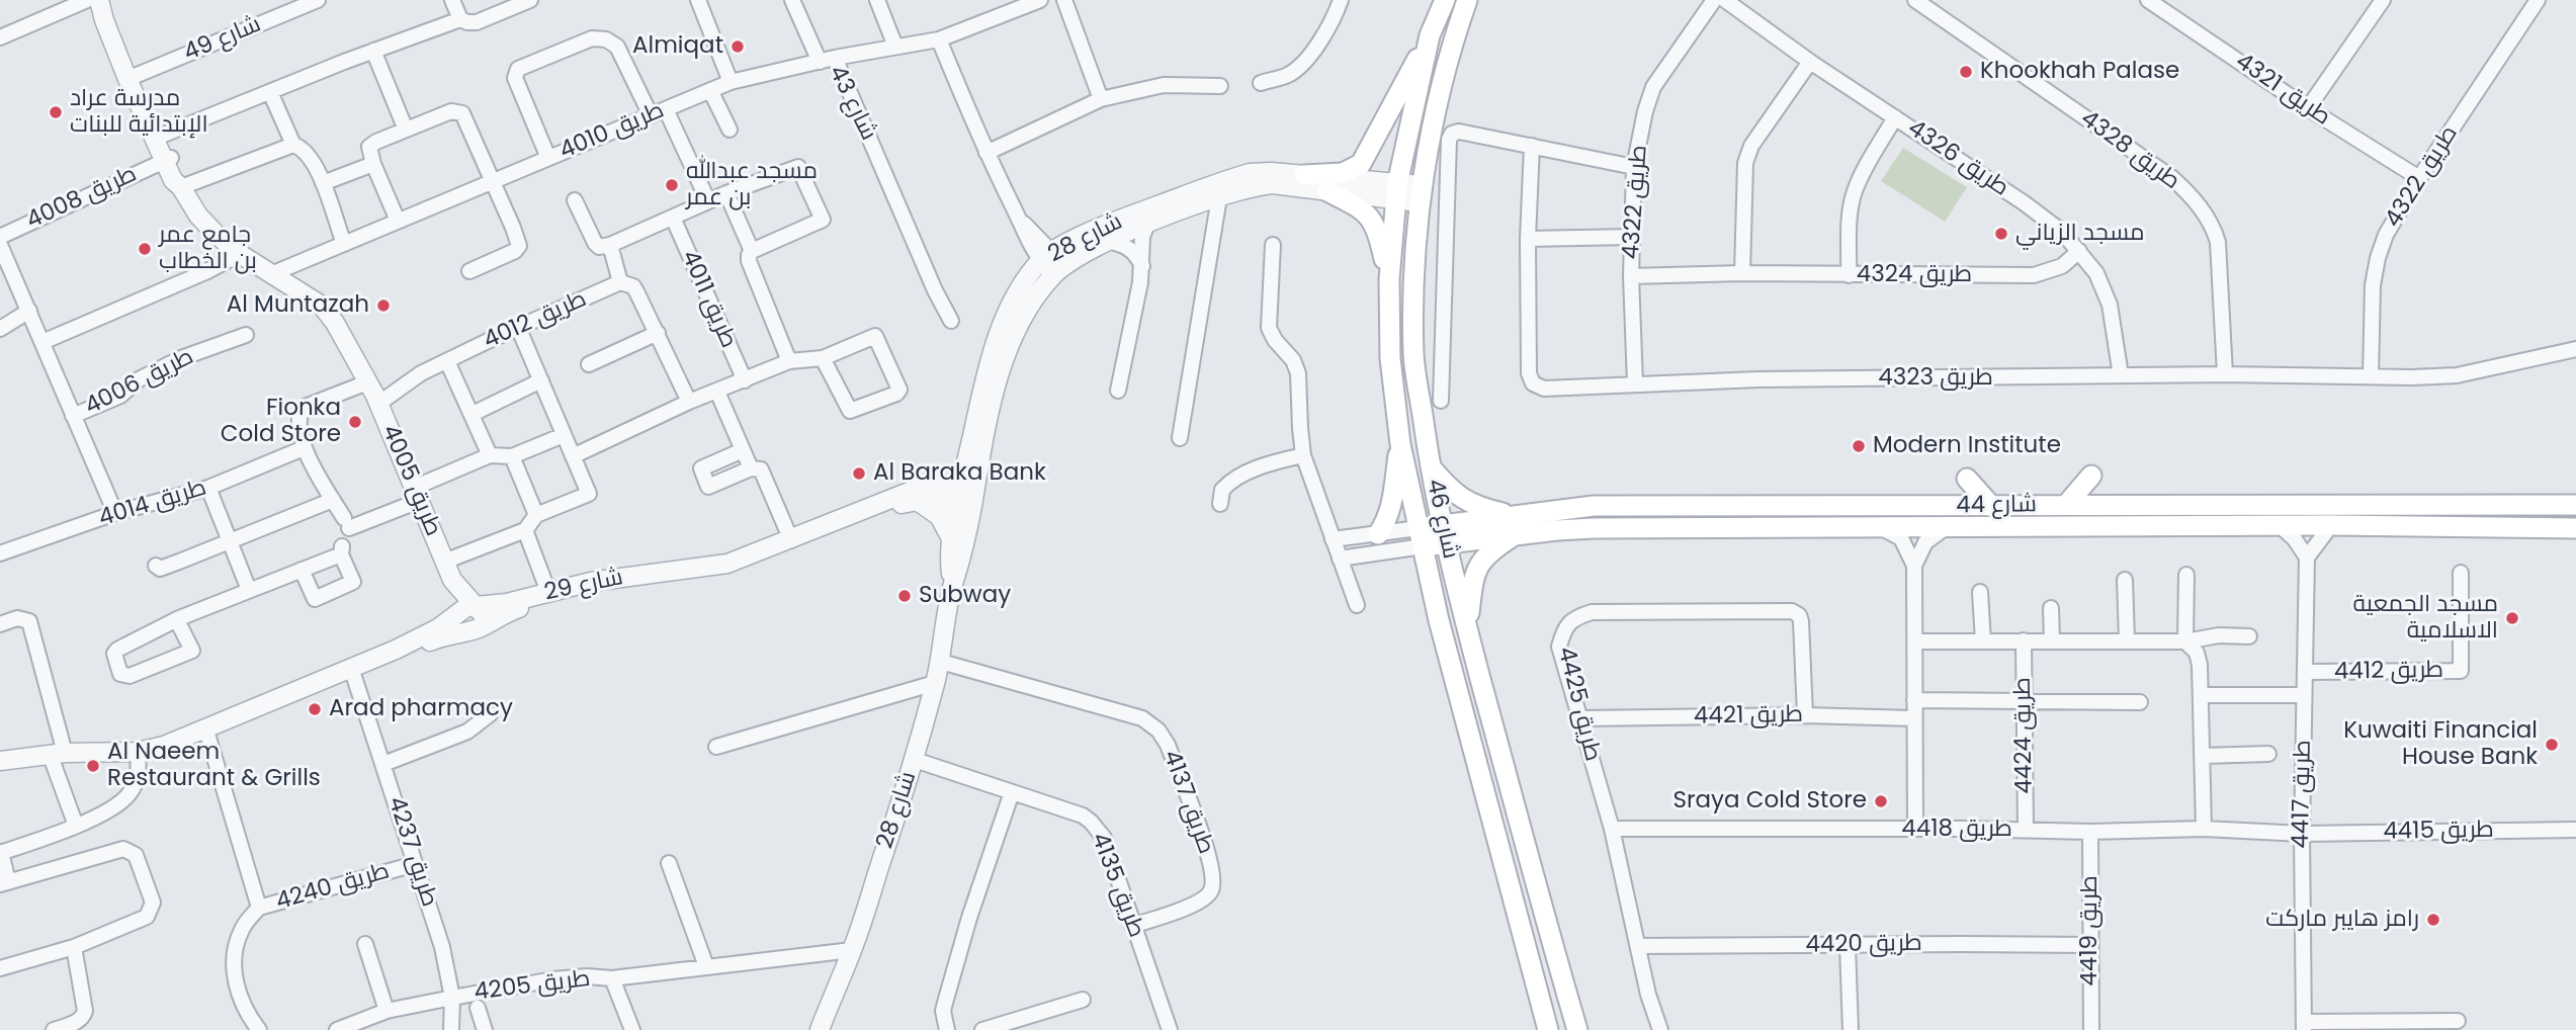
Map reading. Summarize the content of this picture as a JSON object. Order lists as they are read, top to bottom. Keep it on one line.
{"streets":{"main road":["شارع 44","شارع 46"],"street":["شارع 49","طريق 4321","شارع 43","طريق 4010","طريق 4328","طريق 4326","طريق 4322","طريق 4008","شارع 28","طريق 4324","طريق 4011","طريق 4012","طريق 4323","طريق 4006","طريق 4005","طريق 4014","شارع 29","طريق 4412","طريق 4425","طريق 4421","طريق 4424","طريق 4417","طريق 4137","طريق 4418","طريق 4415","طريق 4237","طريق 4135","طريق 4240","طريق 4419","طريق 4420","طريق 4205"]},"crossings":[["شارع 49","طريق 4005"],["طريق 4321","طريق 4322"],["شارع 43","طريق 4010"],["طريق 4010","طريق 4005"],["طريق 4328","طريق 4323"],["طريق 4326","طريق 4324"],["طريق 4326","طريق 4323"],["طريق 4322","طريق 4324"],["طريق 4322","طريق 4323"],["طريق 4008","طريق 4005"],["شارع 28","شارع 46"],["شارع 28","شارع 29"],["شارع 28","طريق 4137"],["شارع 28","طريق 4135"],["شارع 28","طريق 4205"],["طريق 4012","طريق 4005"],["طريق 4006","طريق 4014"],["طريق 4005","شارع 29"],["شارع 44","شارع 46"],["شارع 29","طريق 4237"],["طريق 4412","طريق 4417"],["طريق 4425","طريق 4421"],["طريق 4425","طريق 4418"],["طريق 4425","طريق 4420"],["طريق 4424","طريق 4418"],["طريق 4417","طريق 4418"],["طريق 4417","طريق 4415"],["طريق 4137","طريق 4135"],["طريق 4418","طريق 4415"],["طريق 4418","طريق 4419"],["طريق 4237","طريق 4240"],["طريق 4237","طريق 4205"],["طريق 4419","طريق 4420"]],"places":["Almiqat","Khookhah Palase","مدرسة عراد الإبتدائية للبنات","مسجد عبدالله بن عمر","مسجد الزياني","جامع عمر بن الخطاب","Al Muntazah","Fionka Cold Store","Modern Institute","Al Baraka Bank","Subway","مسجد الجمعية الاسلامية","Arad pharmacy","Kuwaiti Financial House Bank","Al Naeem Restaurant & Grills","Sraya Cold Store","رامز هايبر ماركت"]}
